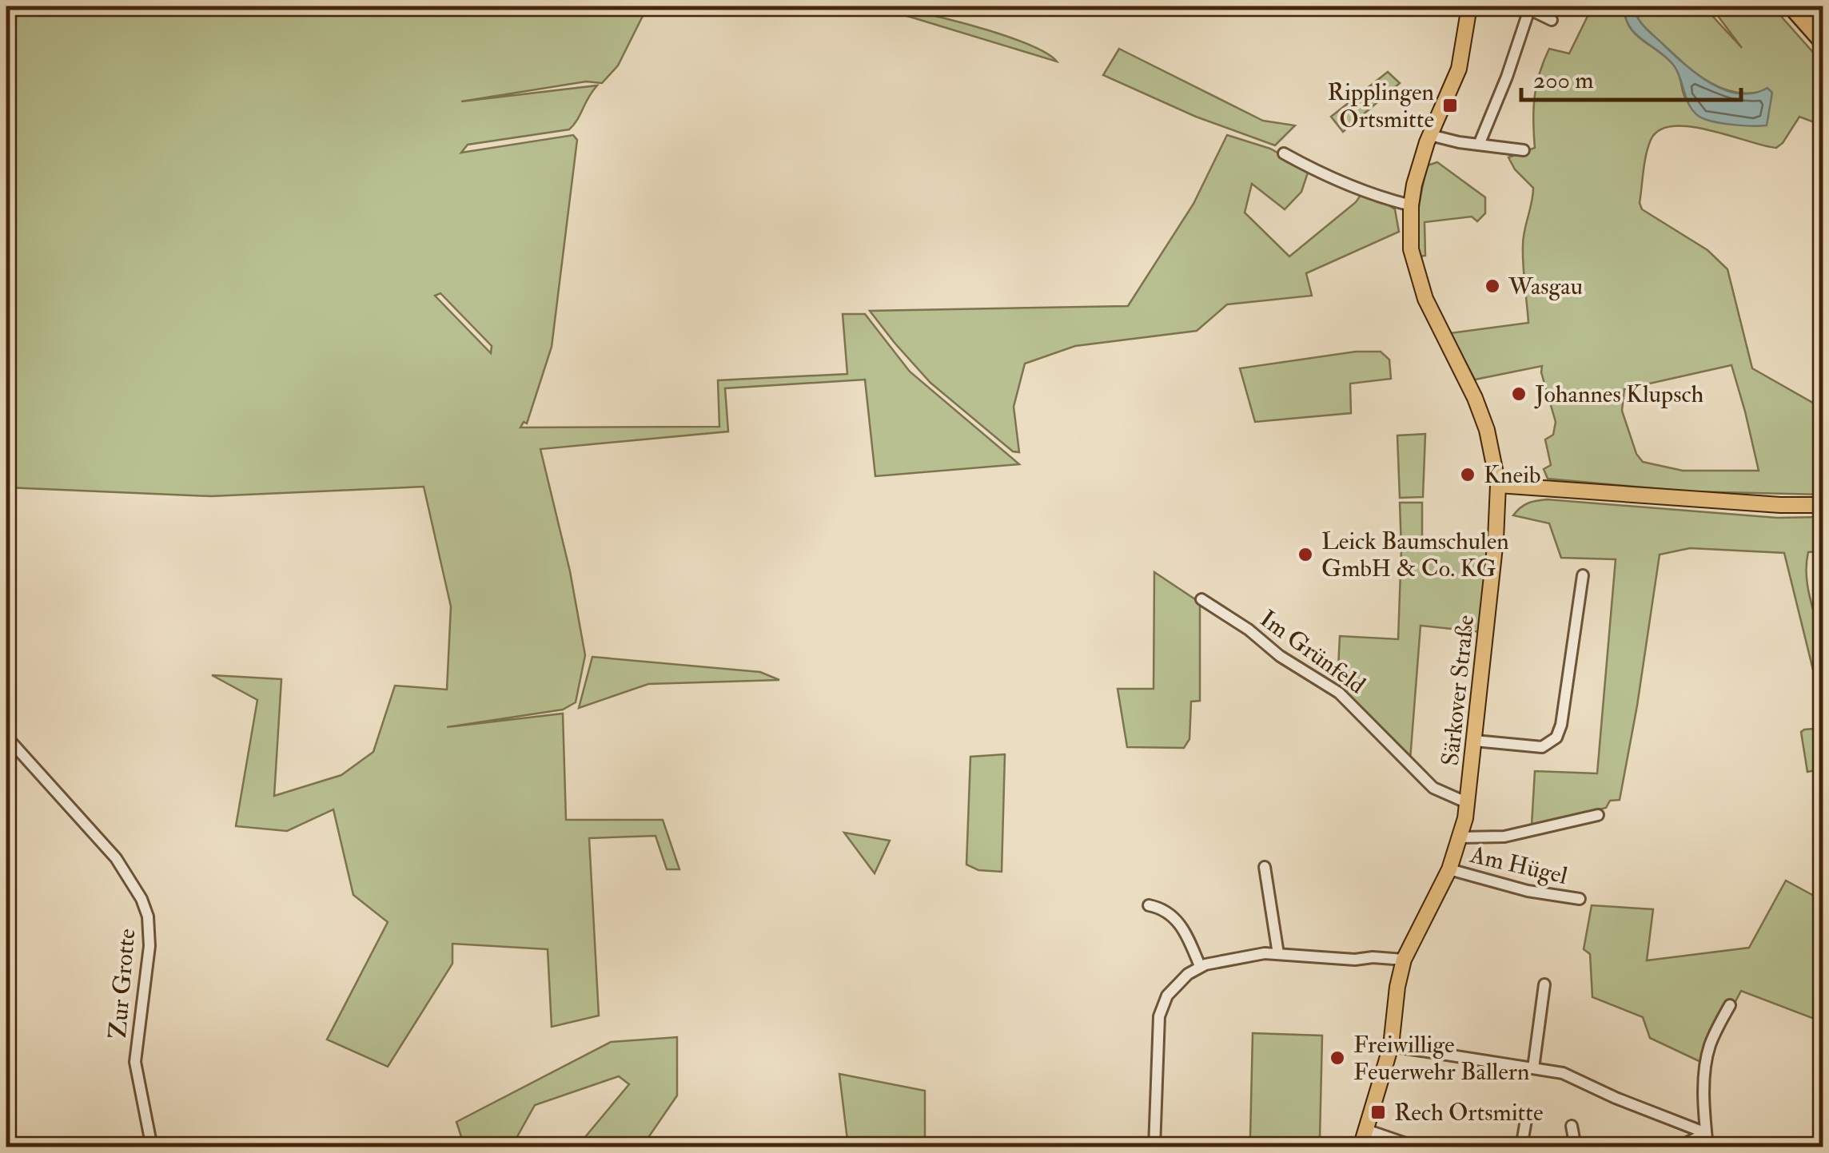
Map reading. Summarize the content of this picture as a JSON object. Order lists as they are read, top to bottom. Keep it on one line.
{"streets":{"main road":["Särkover Straße"],"street":["Im Grünfeld","Am Hügel","Zur Grotte"]},"crossings":[["Im Grünfeld","Särkover Straße"],["Särkover Straße","Am Hügel"]],"places":{"transit":["Ripplingen Ortsmitte","Rech Ortsmitte"],"other":["Wasgau","Johannes Klupsch","Kneib","Leick Baumschulen GmbH & Co. KG","Freiwillige Feuerwehr Ballern"]},"scale_bar":"200 m"}
